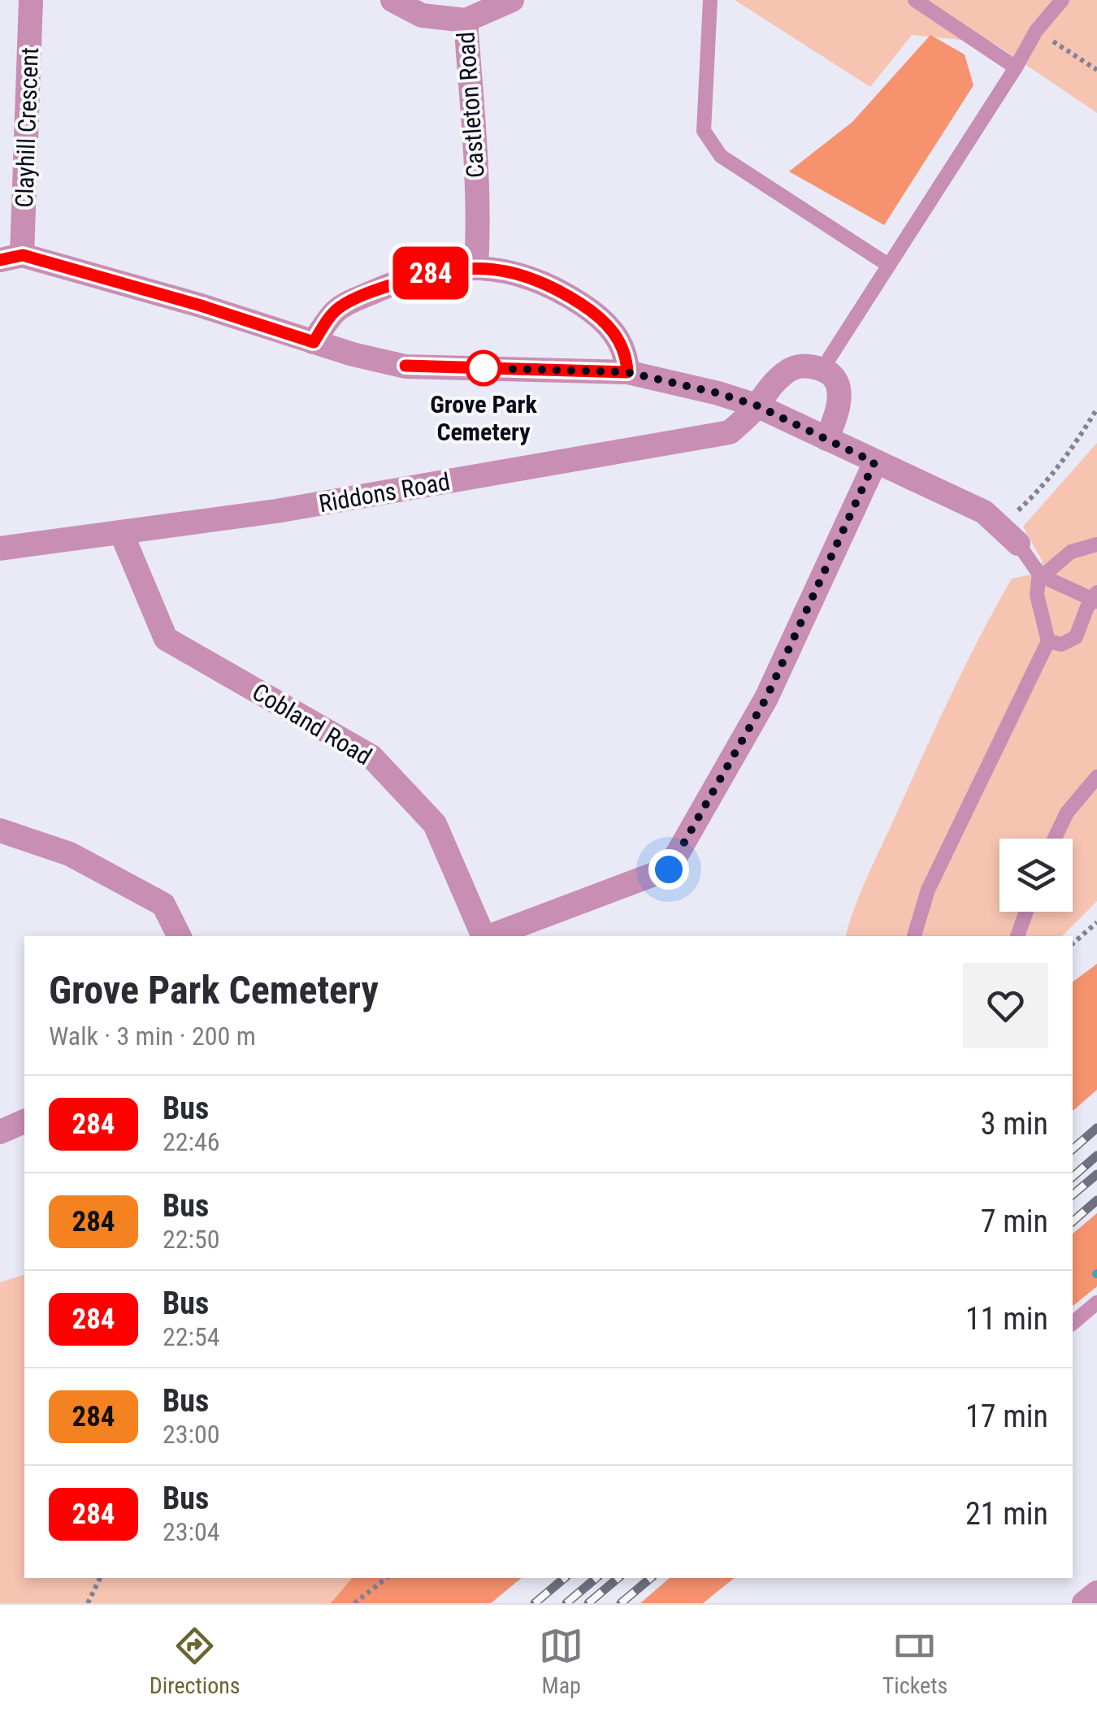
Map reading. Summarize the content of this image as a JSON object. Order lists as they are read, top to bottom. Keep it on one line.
{"streets":{"street":["Castleton Road","Clayhill Crescent","Riddons Road","Cobland Road"]},"crossings":[["Riddons Road","Cobland Road"]],"places":["Grove Park Cemetery"],"lines":["bus line 284"],"page":{"on_map":"284","heading":["Grove Park Cemetery","Walk · 3 min · 200 m"],"list":[{"mark":"284","name":"Bus","note":"22:46","value":"3 min"},{"mark":"284","name":"Bus","note":"22:50","value":"7 min"},{"mark":"284","name":"Bus","note":"22:54","value":"11 min"},{"mark":"284","name":"Bus","note":"23:00","value":"17 min"},{"mark":"284","name":"Bus","note":"23:04","value":"21 min"}],"tabs":["Directions","Map","Tickets"]}}
